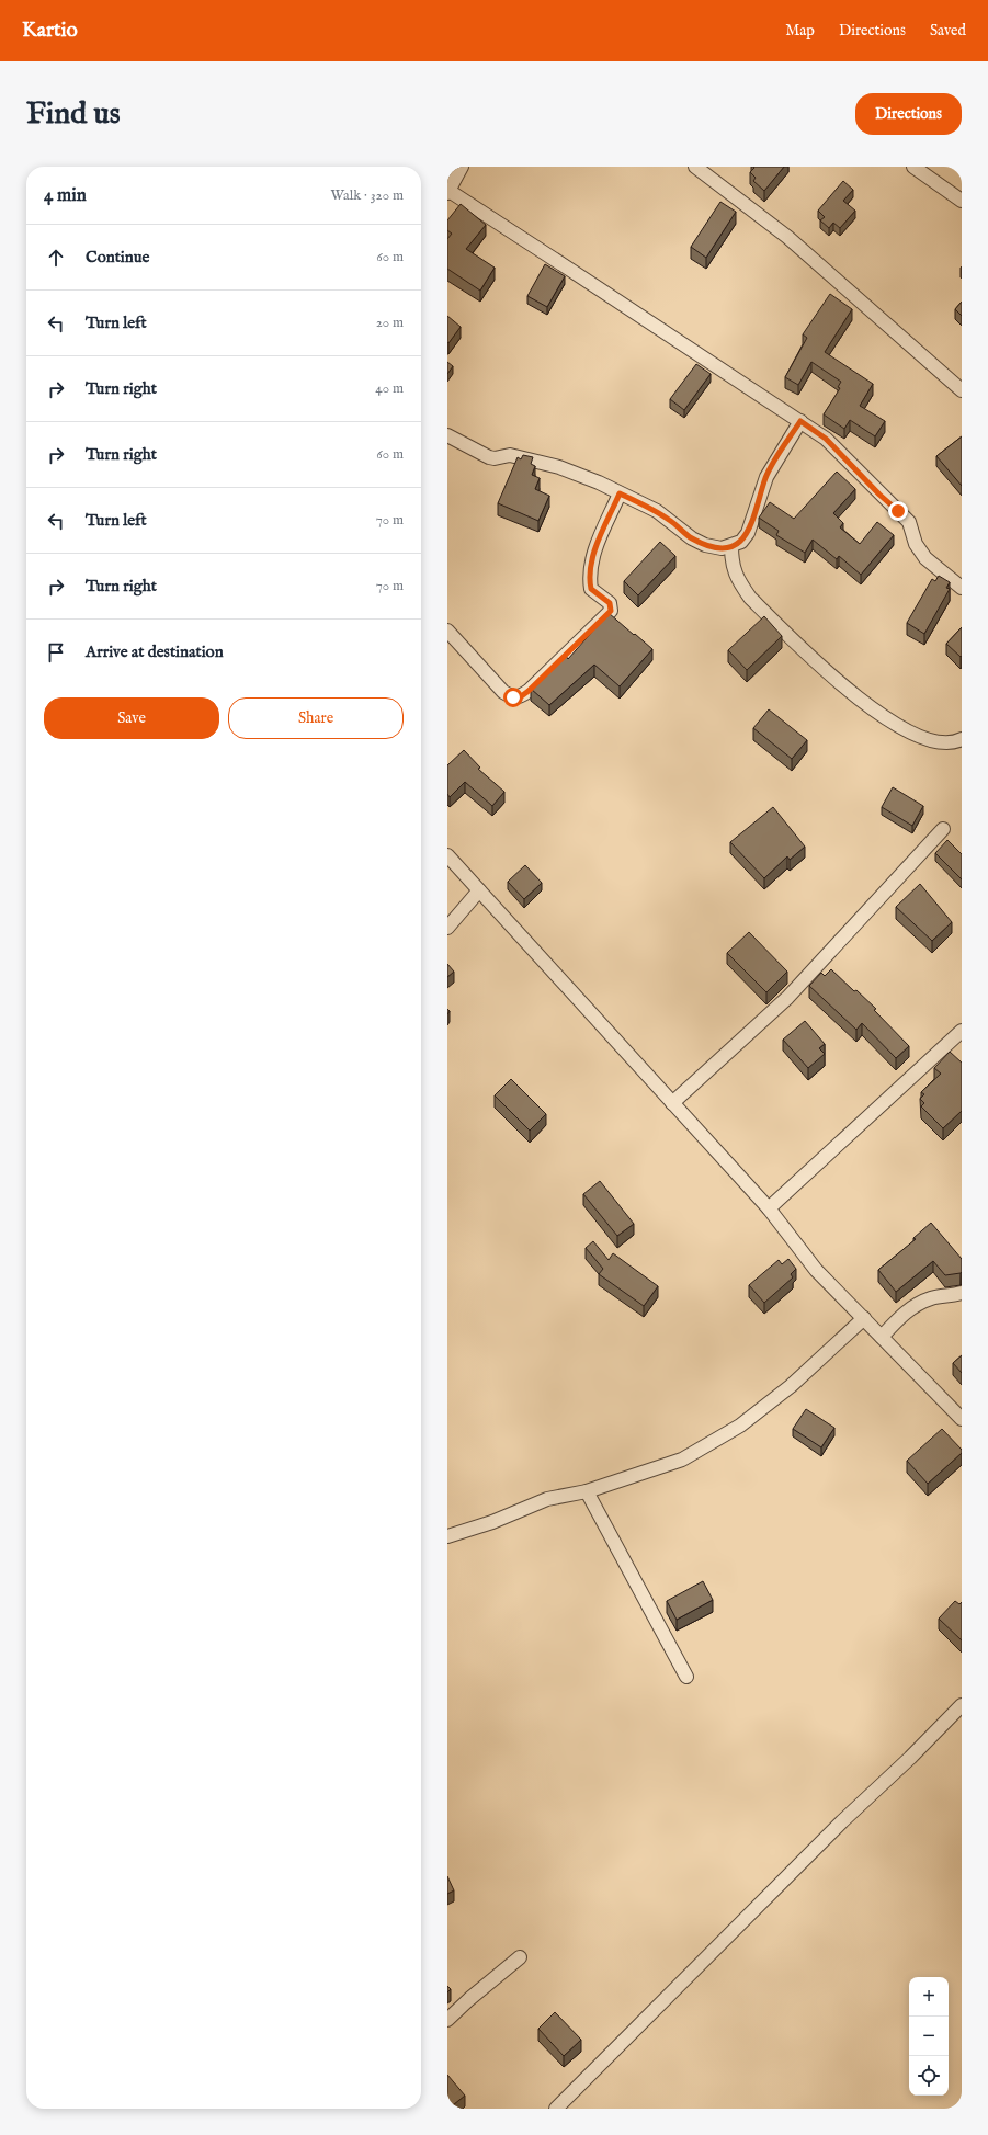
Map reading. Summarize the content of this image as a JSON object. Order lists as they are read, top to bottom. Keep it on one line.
{"page":{"header":"Kartio","nav":["Map","Directions","Saved"],"buttons":["Directions",["Save","Share"]],"title":"Find us","heading":["4 min","Walk · 320 m"],"list":[["Continue","60 m"],["Turn left","20 m"],["Turn right","40 m"],["Turn right","60 m"],["Turn left","70 m"],["Turn right","70 m"],"Arrive at destination"],"map_buttons":["+","−"]}}
